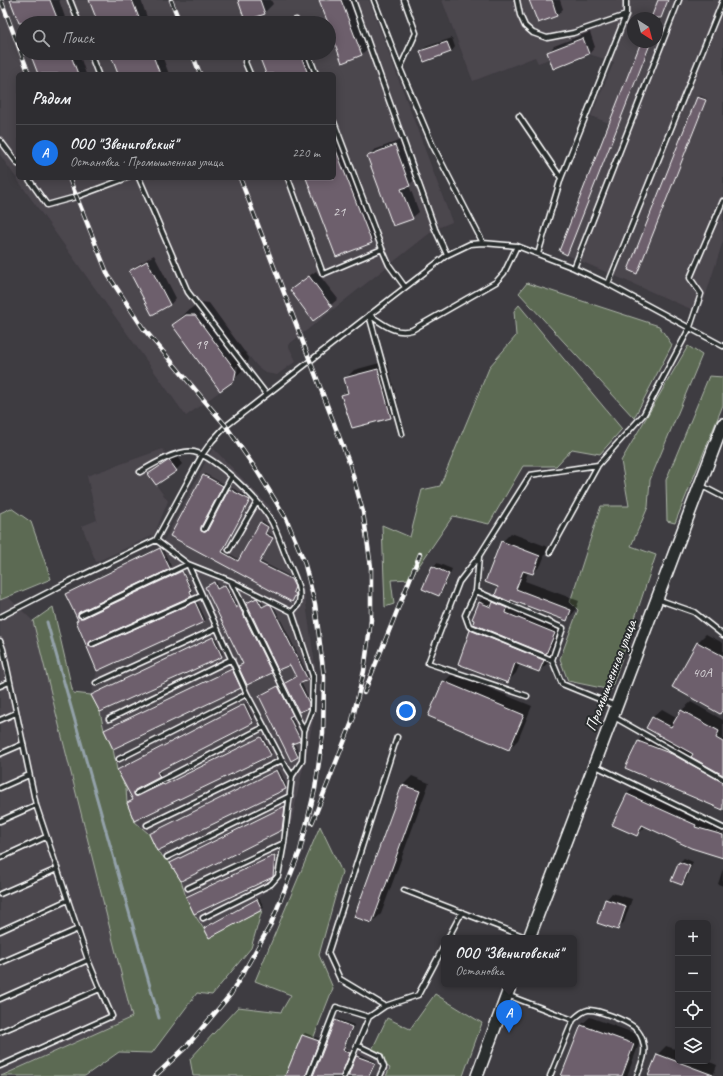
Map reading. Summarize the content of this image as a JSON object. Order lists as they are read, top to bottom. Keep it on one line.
{"streets":{"street":["Промышленная улица"]},"house_numbers":["21","19","40А"],"north":"bottom right","page":{"search":"Поиск","heading":"Рядом","list":[{"mark":"A","name":"ООО \"Звениговский\"","note":"Остановка · Промышленная улица","value":"220 m"}],"map_buttons":["+","−"],"popup":["ООО \"Звениговский\"","Остановка"],"pins":"A"}}
